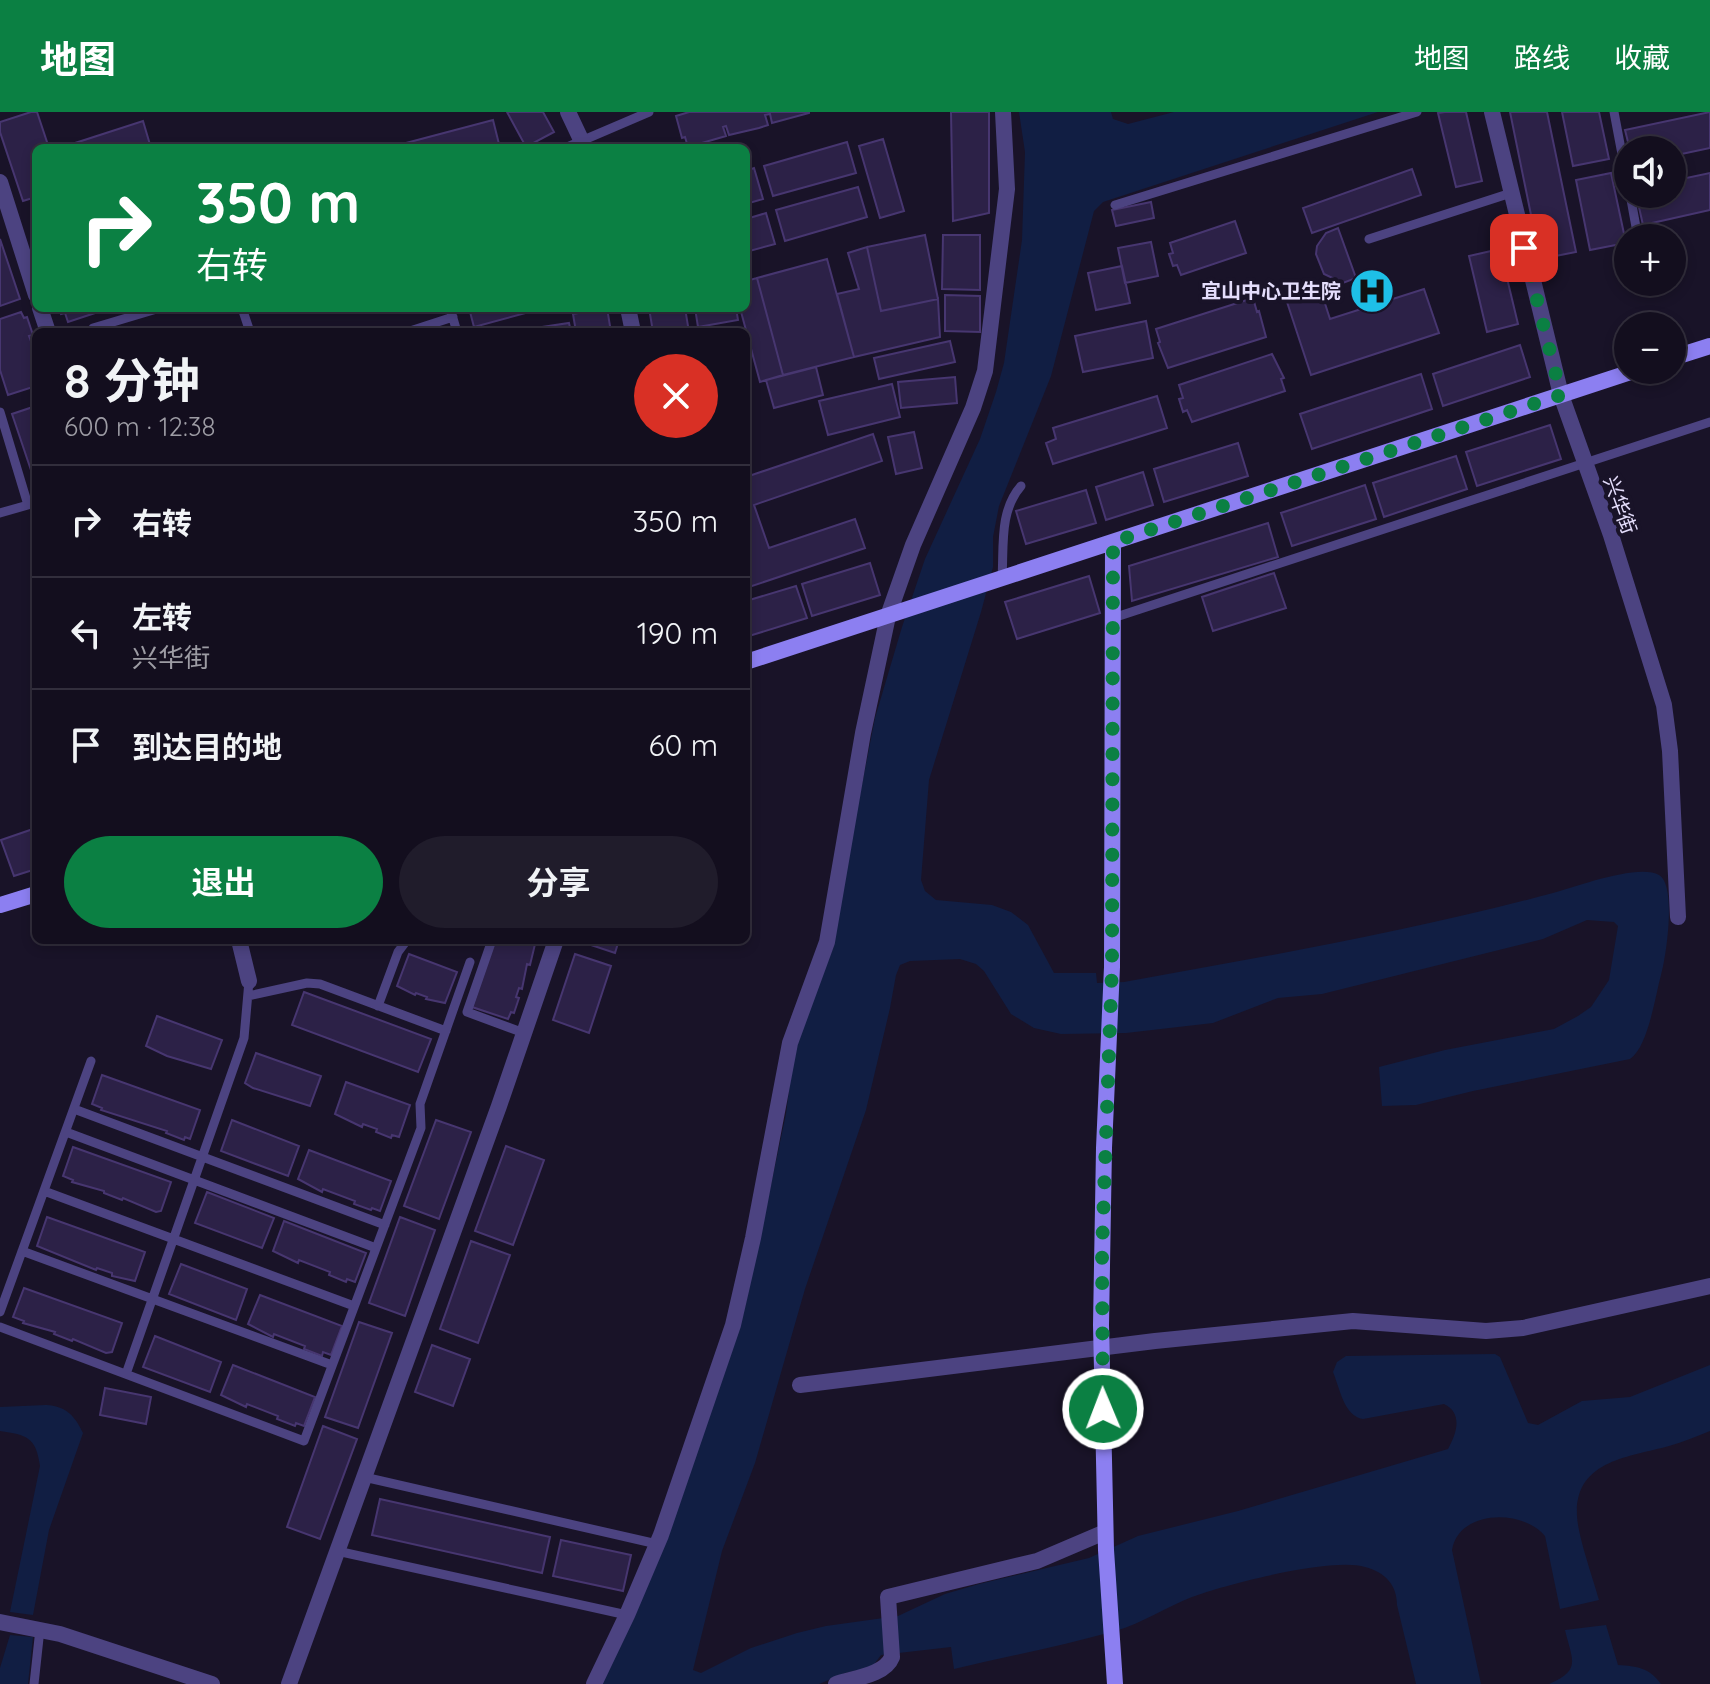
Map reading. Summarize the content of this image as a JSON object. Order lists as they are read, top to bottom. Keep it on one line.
{"streets":{"street":["兴华街"]},"places":{"hospital":["宜山中心卫生院"]},"page":{"header":"地图","nav":["地图","路线","收藏"],"map_buttons":["+","−"],"turn":["350 m","右转"],"heading":["8 分钟","600 m · 12:38"],"list":[{"name":"右转","value":"350 m"},{"name":"左转","note":"兴华街","value":"190 m"},{"name":"到达目的地","value":"60 m"}],"buttons":["退出","分享"]}}
